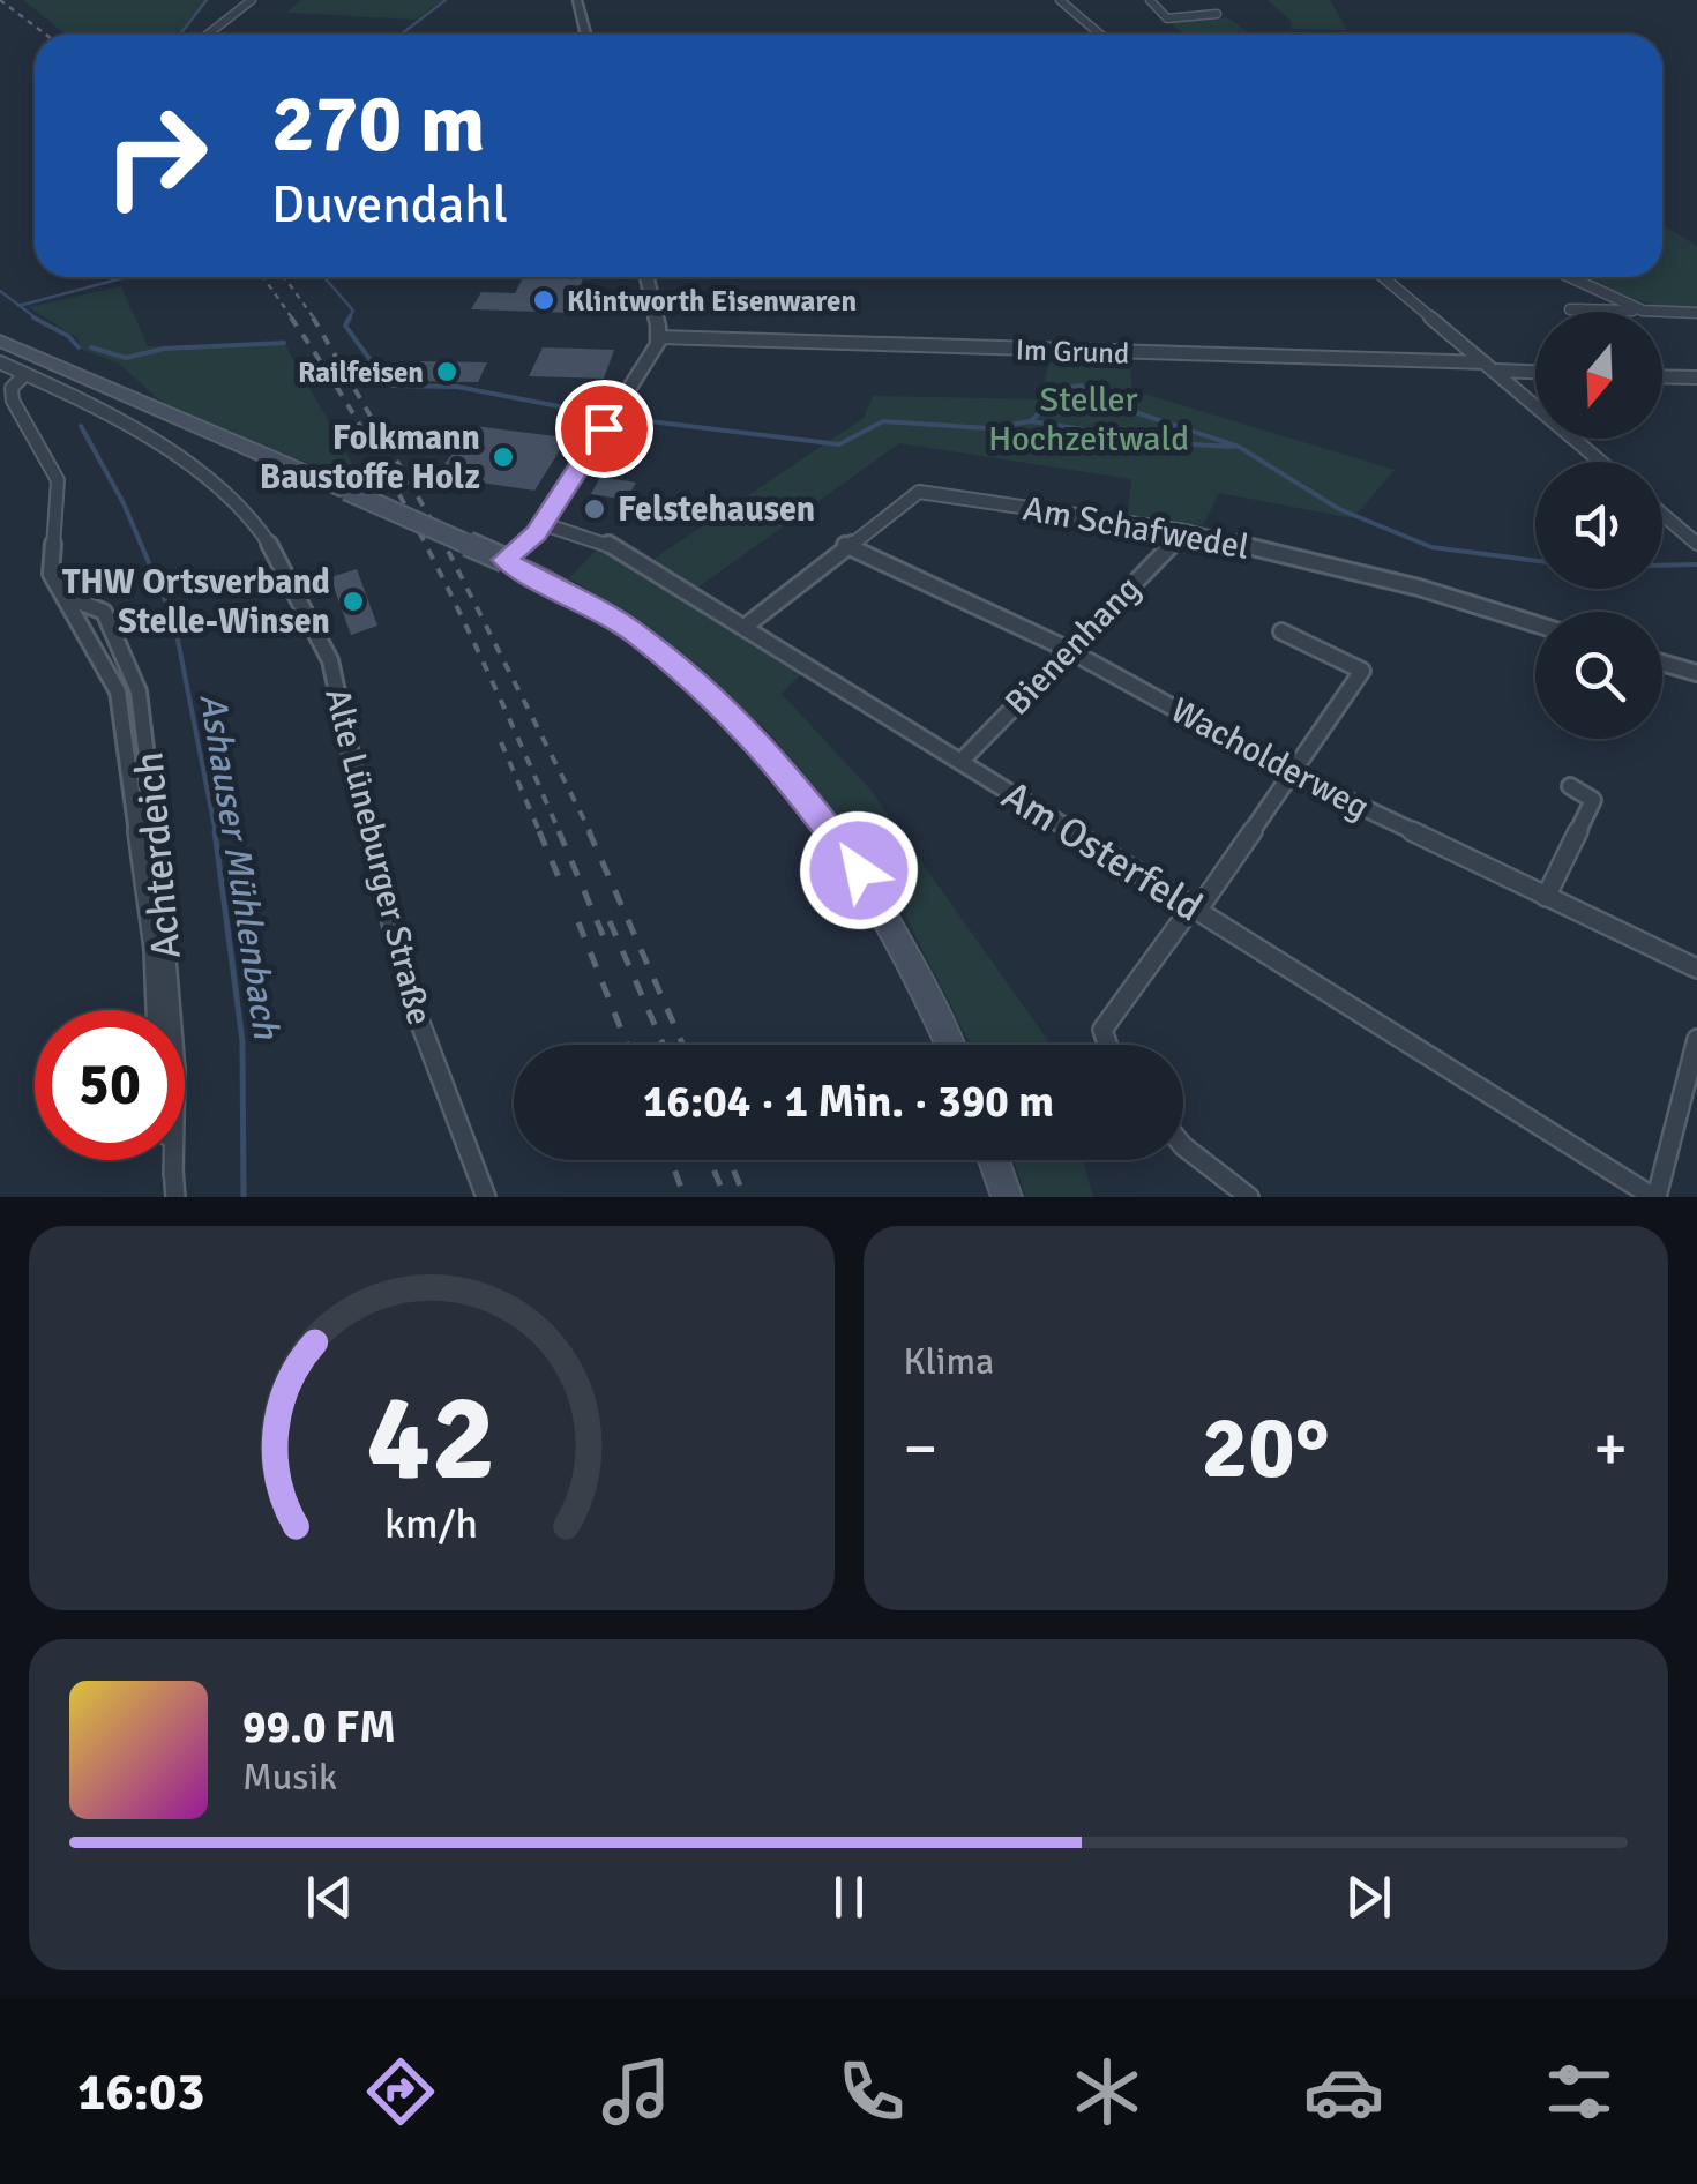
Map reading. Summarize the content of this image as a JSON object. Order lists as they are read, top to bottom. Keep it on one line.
{"streets":{"street":["Im Grund","Am Schafwedel","Bienenhang","Wacholderweg","Am Osterfeld","Achterdeich","Alte Lüneburger Straße"]},"crossings":[["Am Schafwedel","Bienenhang"],["Am Schafwedel","Wacholderweg"],["Am Schafwedel","Am Osterfeld"],["Bienenhang","Wacholderweg"],["Bienenhang","Am Osterfeld"]],"water":["Ashauser Mühlenbach"],"parks":["Steller Hochzeitwald"],"places":["Klintworth Eisenwaren","Railfeisen","Folkmann Baustoffe Holz","Felstehausen","THW Ortsverband Stelle-Winsen"],"north":"bottom","page":{"turn":["270 m","Duvendahl"],"limit":"50","trip":"16:04 · 1 Min. · 390 m","tile":"Klima","heat":["−","20°","+"],"song":["99.0 FM","Musik"],"tabs":"16:03","gauge":["42","km/h"]}}
